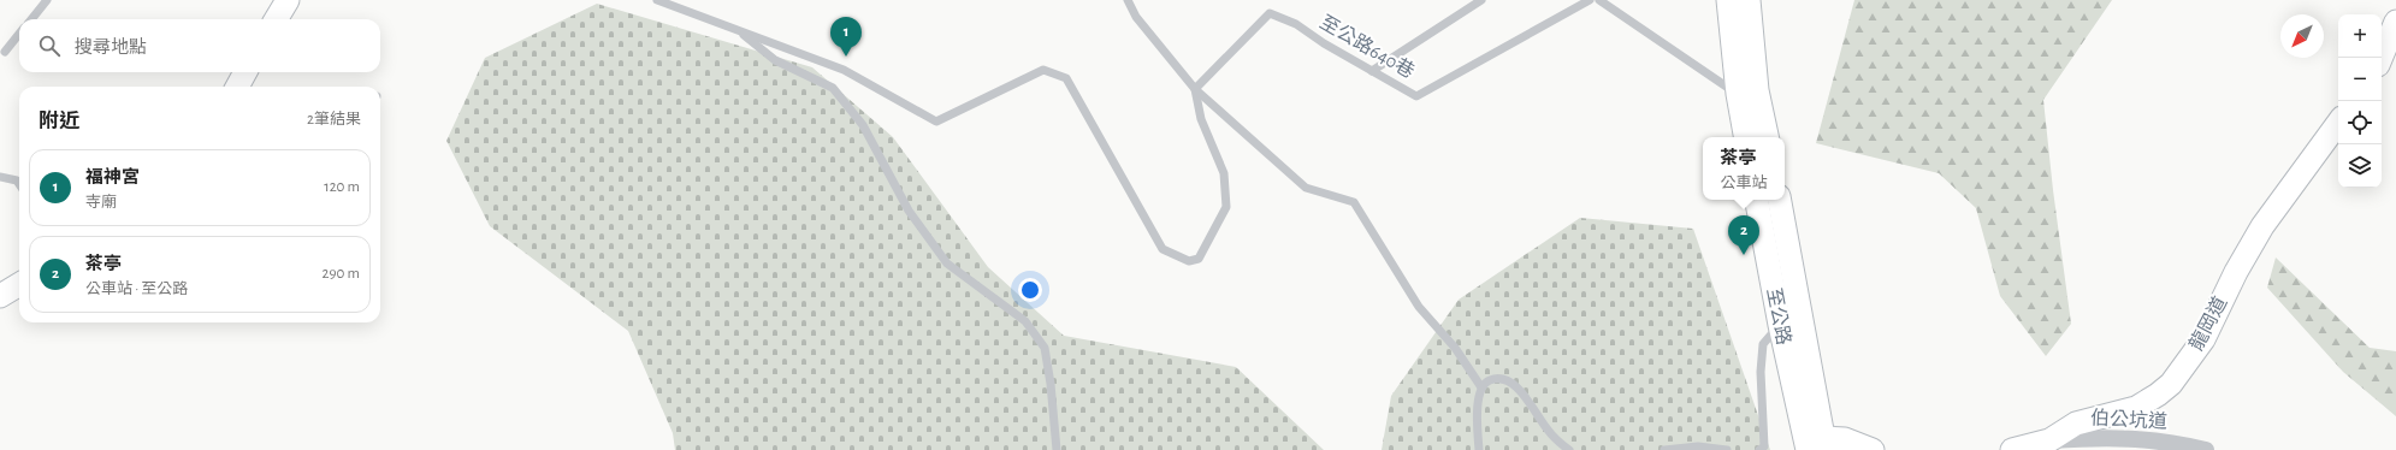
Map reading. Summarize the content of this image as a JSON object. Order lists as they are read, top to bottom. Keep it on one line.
{"streets":{"street":["至公路","龍岡道","伯公坑道"],"lane":["至公路640巷"]},"crossings":[["龍岡道","伯公坑道"]],"north":"bottom left","page":{"map_buttons":["+","−"],"pins":["1","2"],"search":"搜尋地點","heading":["附近","2筆結果"],"popup":["茶亭","公車站"],"list":[{"mark":"1","name":"福神宮","note":"寺廟","value":"120 m"},{"mark":"2","name":"茶亭","note":"公車站 · 至公路","value":"290 m"}]}}
